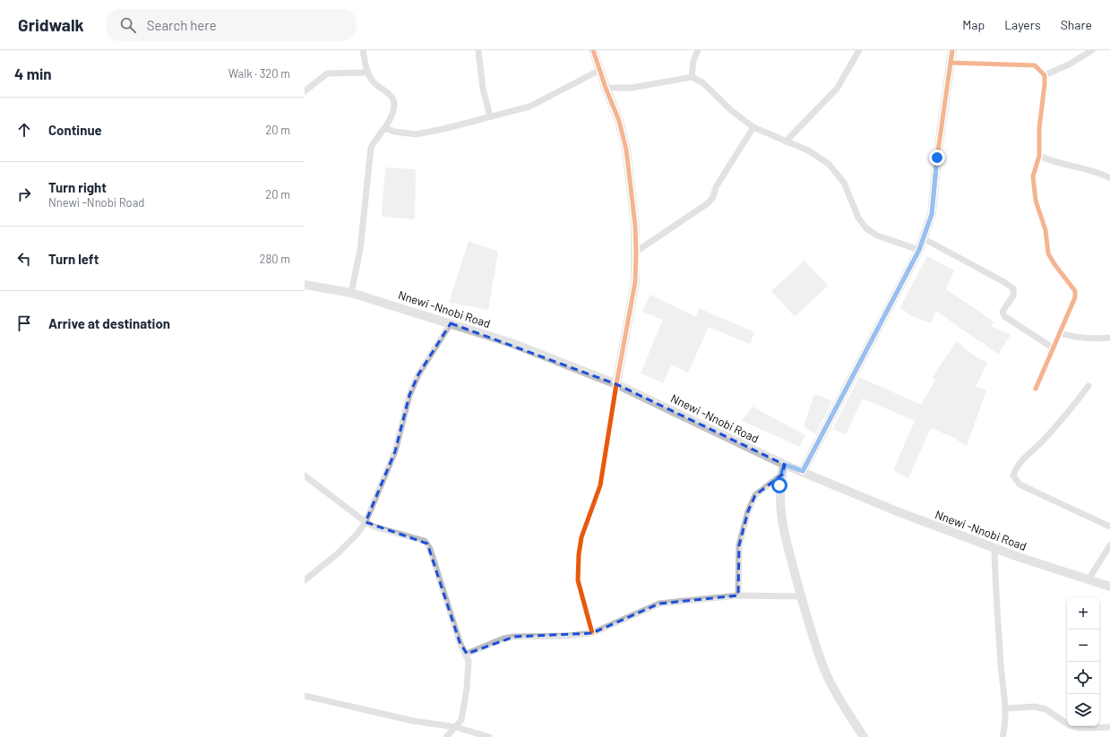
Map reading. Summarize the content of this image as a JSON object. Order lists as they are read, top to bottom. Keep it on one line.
{"streets":{"street":["Nnewi -Nnobi Road"]},"page":{"header":"Gridwalk","search":"Search here","nav":["Map","Layers","Share"],"heading":["4 min","Walk · 320 m"],"list":[["Continue","20 m"],["Turn right","Nnewi -Nnobi Road","20 m"],["Turn left","280 m"],"Arrive at destination"],"map_buttons":["+","−"]}}
